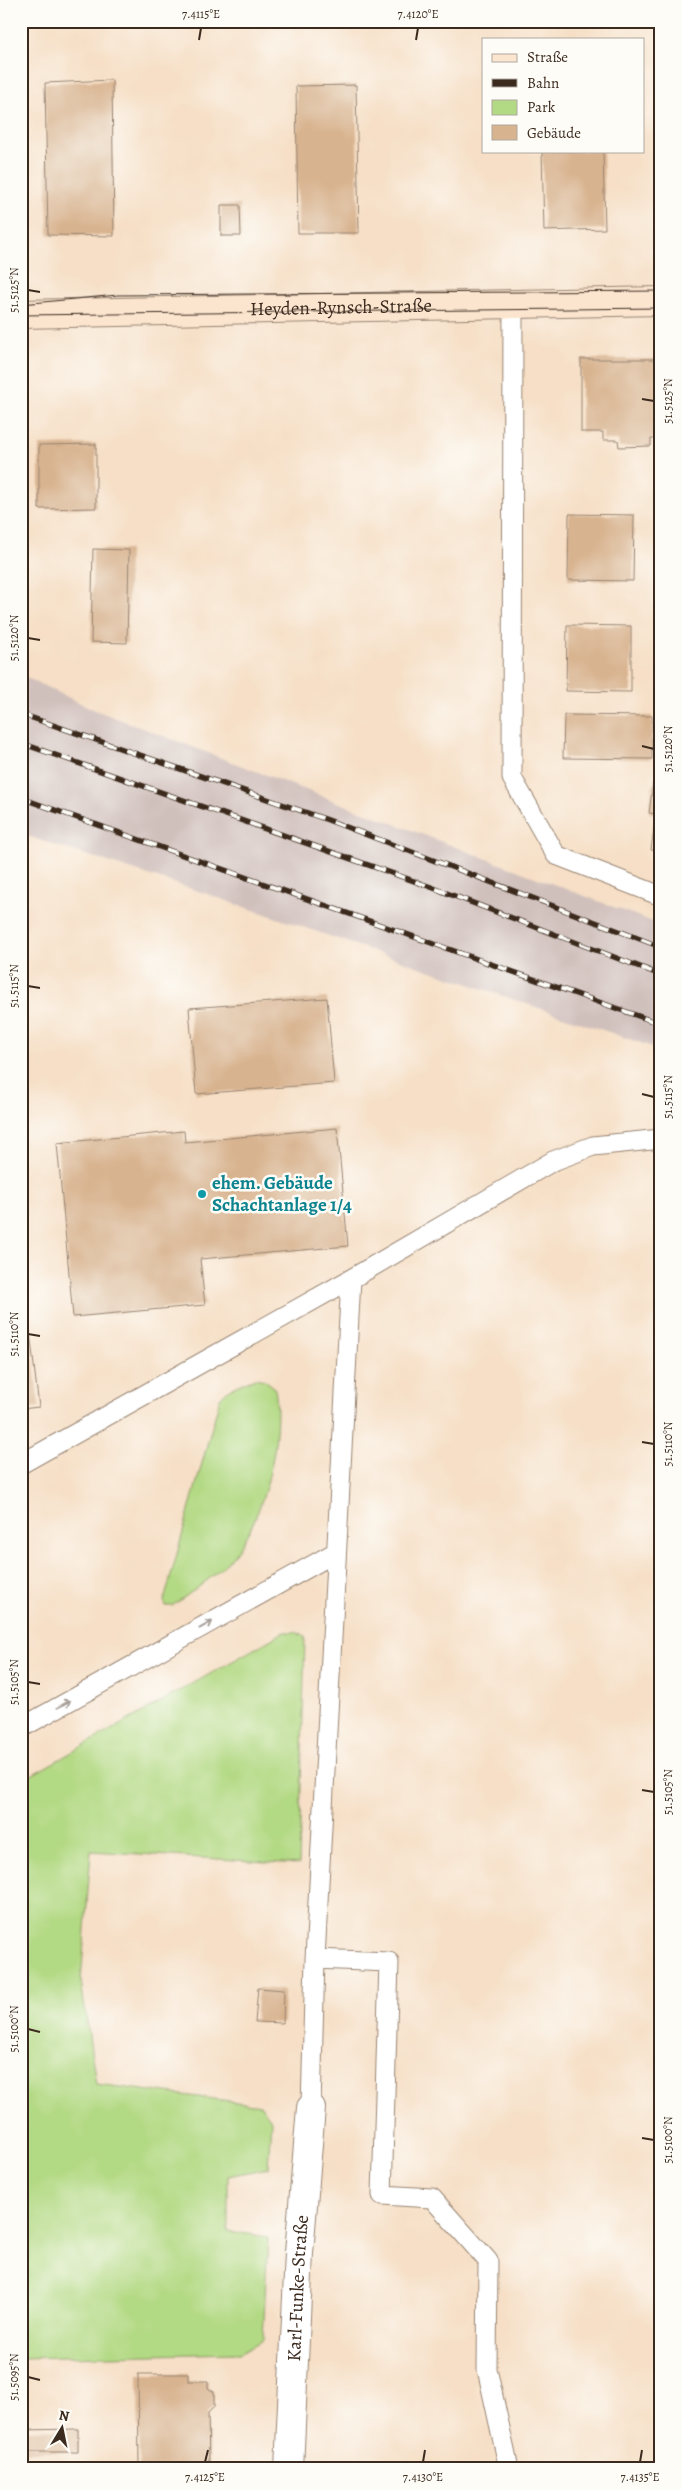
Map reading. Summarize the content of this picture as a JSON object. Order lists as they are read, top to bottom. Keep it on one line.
{"streets":{"main road":["Heyden-Rynsch-Straße"],"street":["Karl-Funke-Straße"]},"places":["ehem. Gebäude Schachtanlage 1/4"],"legend":["Straße","Bahn","Park","Gebäude"],"north":"top","coordinates":["7.4115°E","7.4120°E","51.5125°N","51.5120°N","51.5115°N","51.5110°N","51.5105°N","51.5100°N","51.5095°N","7.4125°E","7.4130°E","7.4135°E"]}
